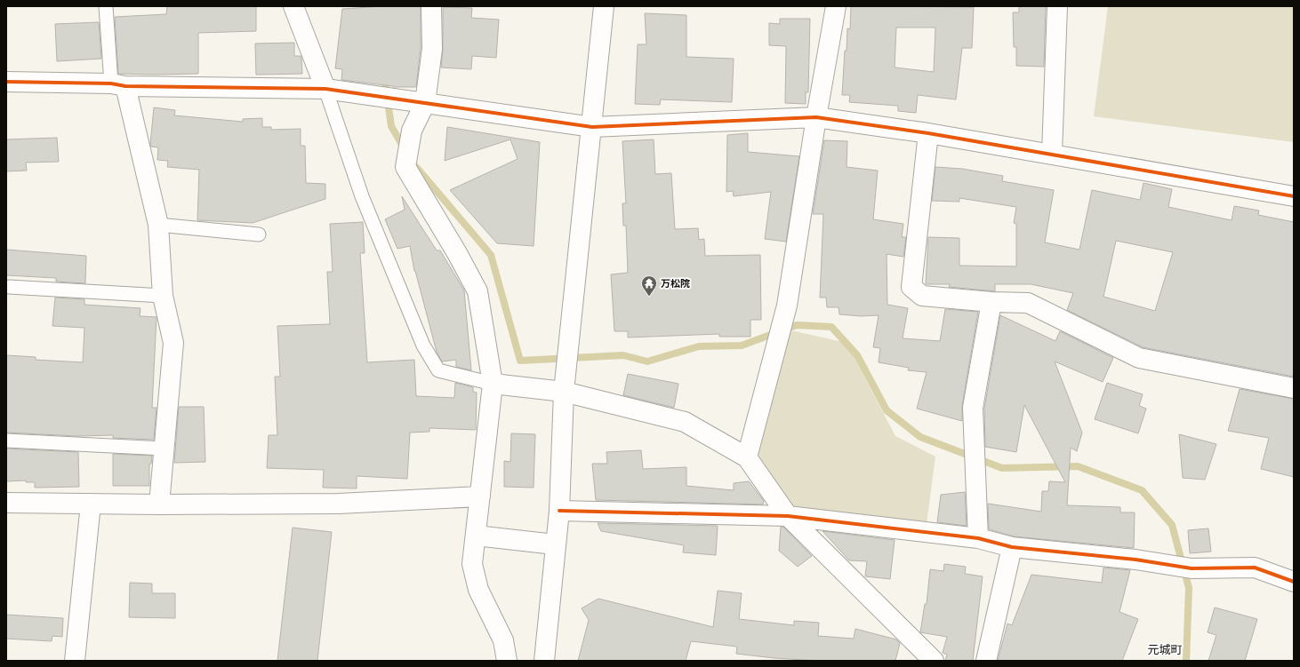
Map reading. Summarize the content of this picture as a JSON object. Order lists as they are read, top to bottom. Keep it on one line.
{"districts":["元城町"],"places":{"temple":["万松院"]}}
